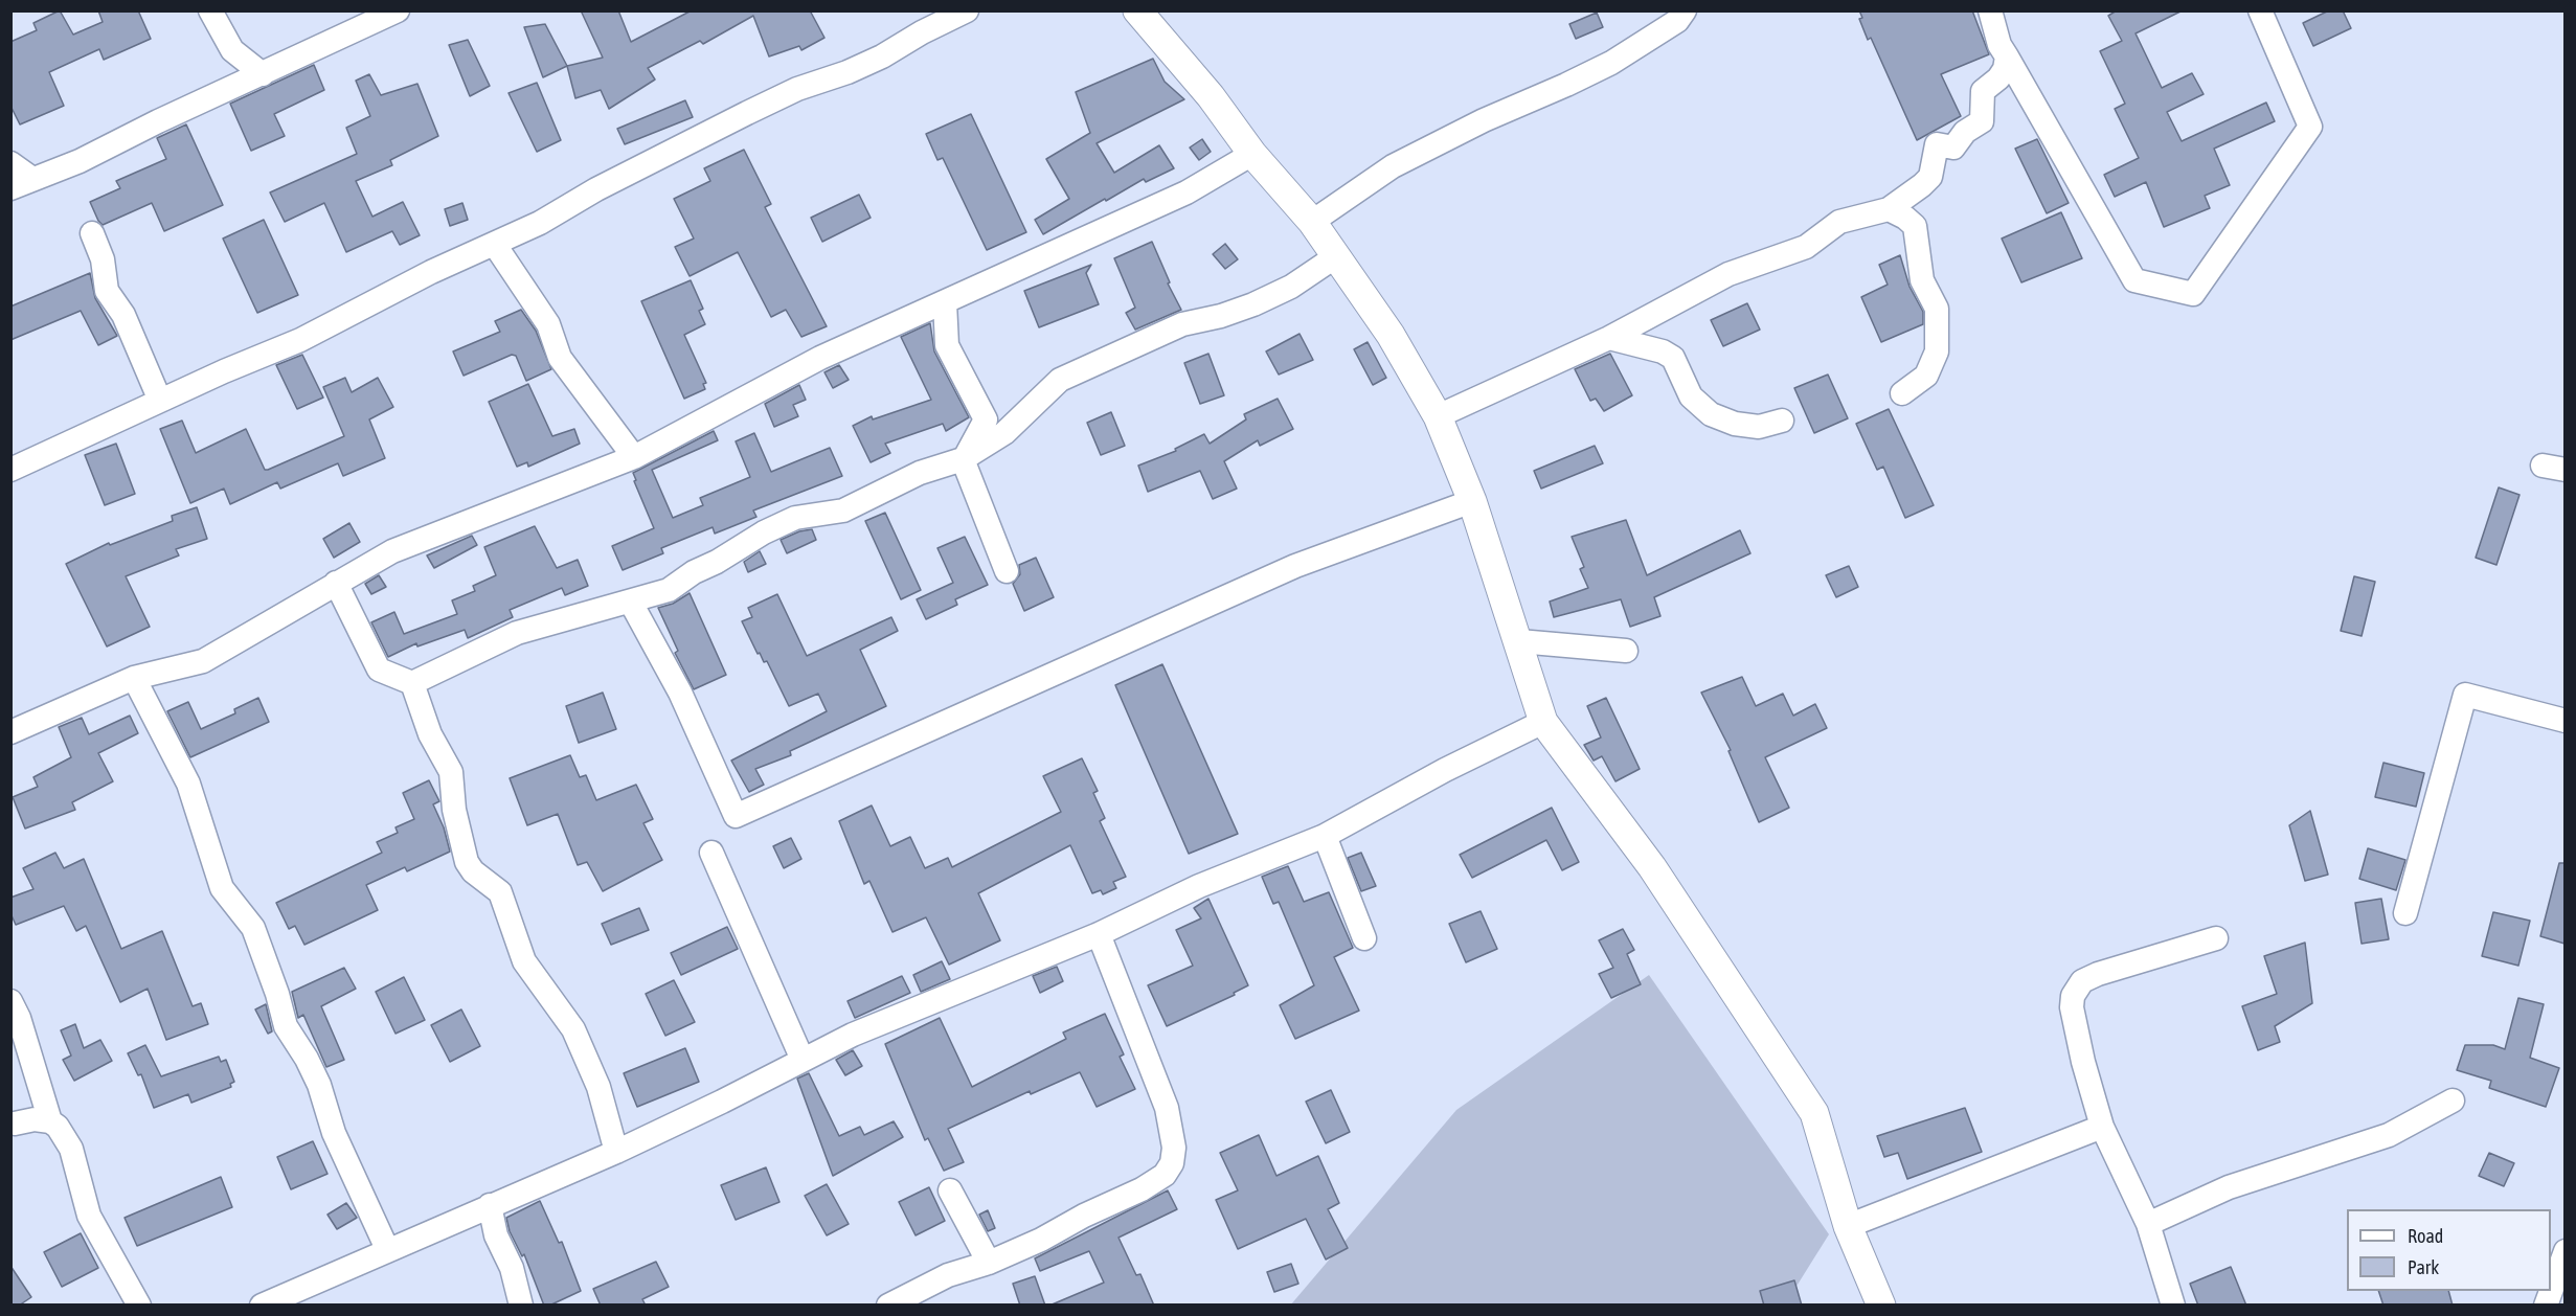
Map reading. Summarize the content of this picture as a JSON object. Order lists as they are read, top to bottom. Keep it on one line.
{"legend":["Road","Park"]}
